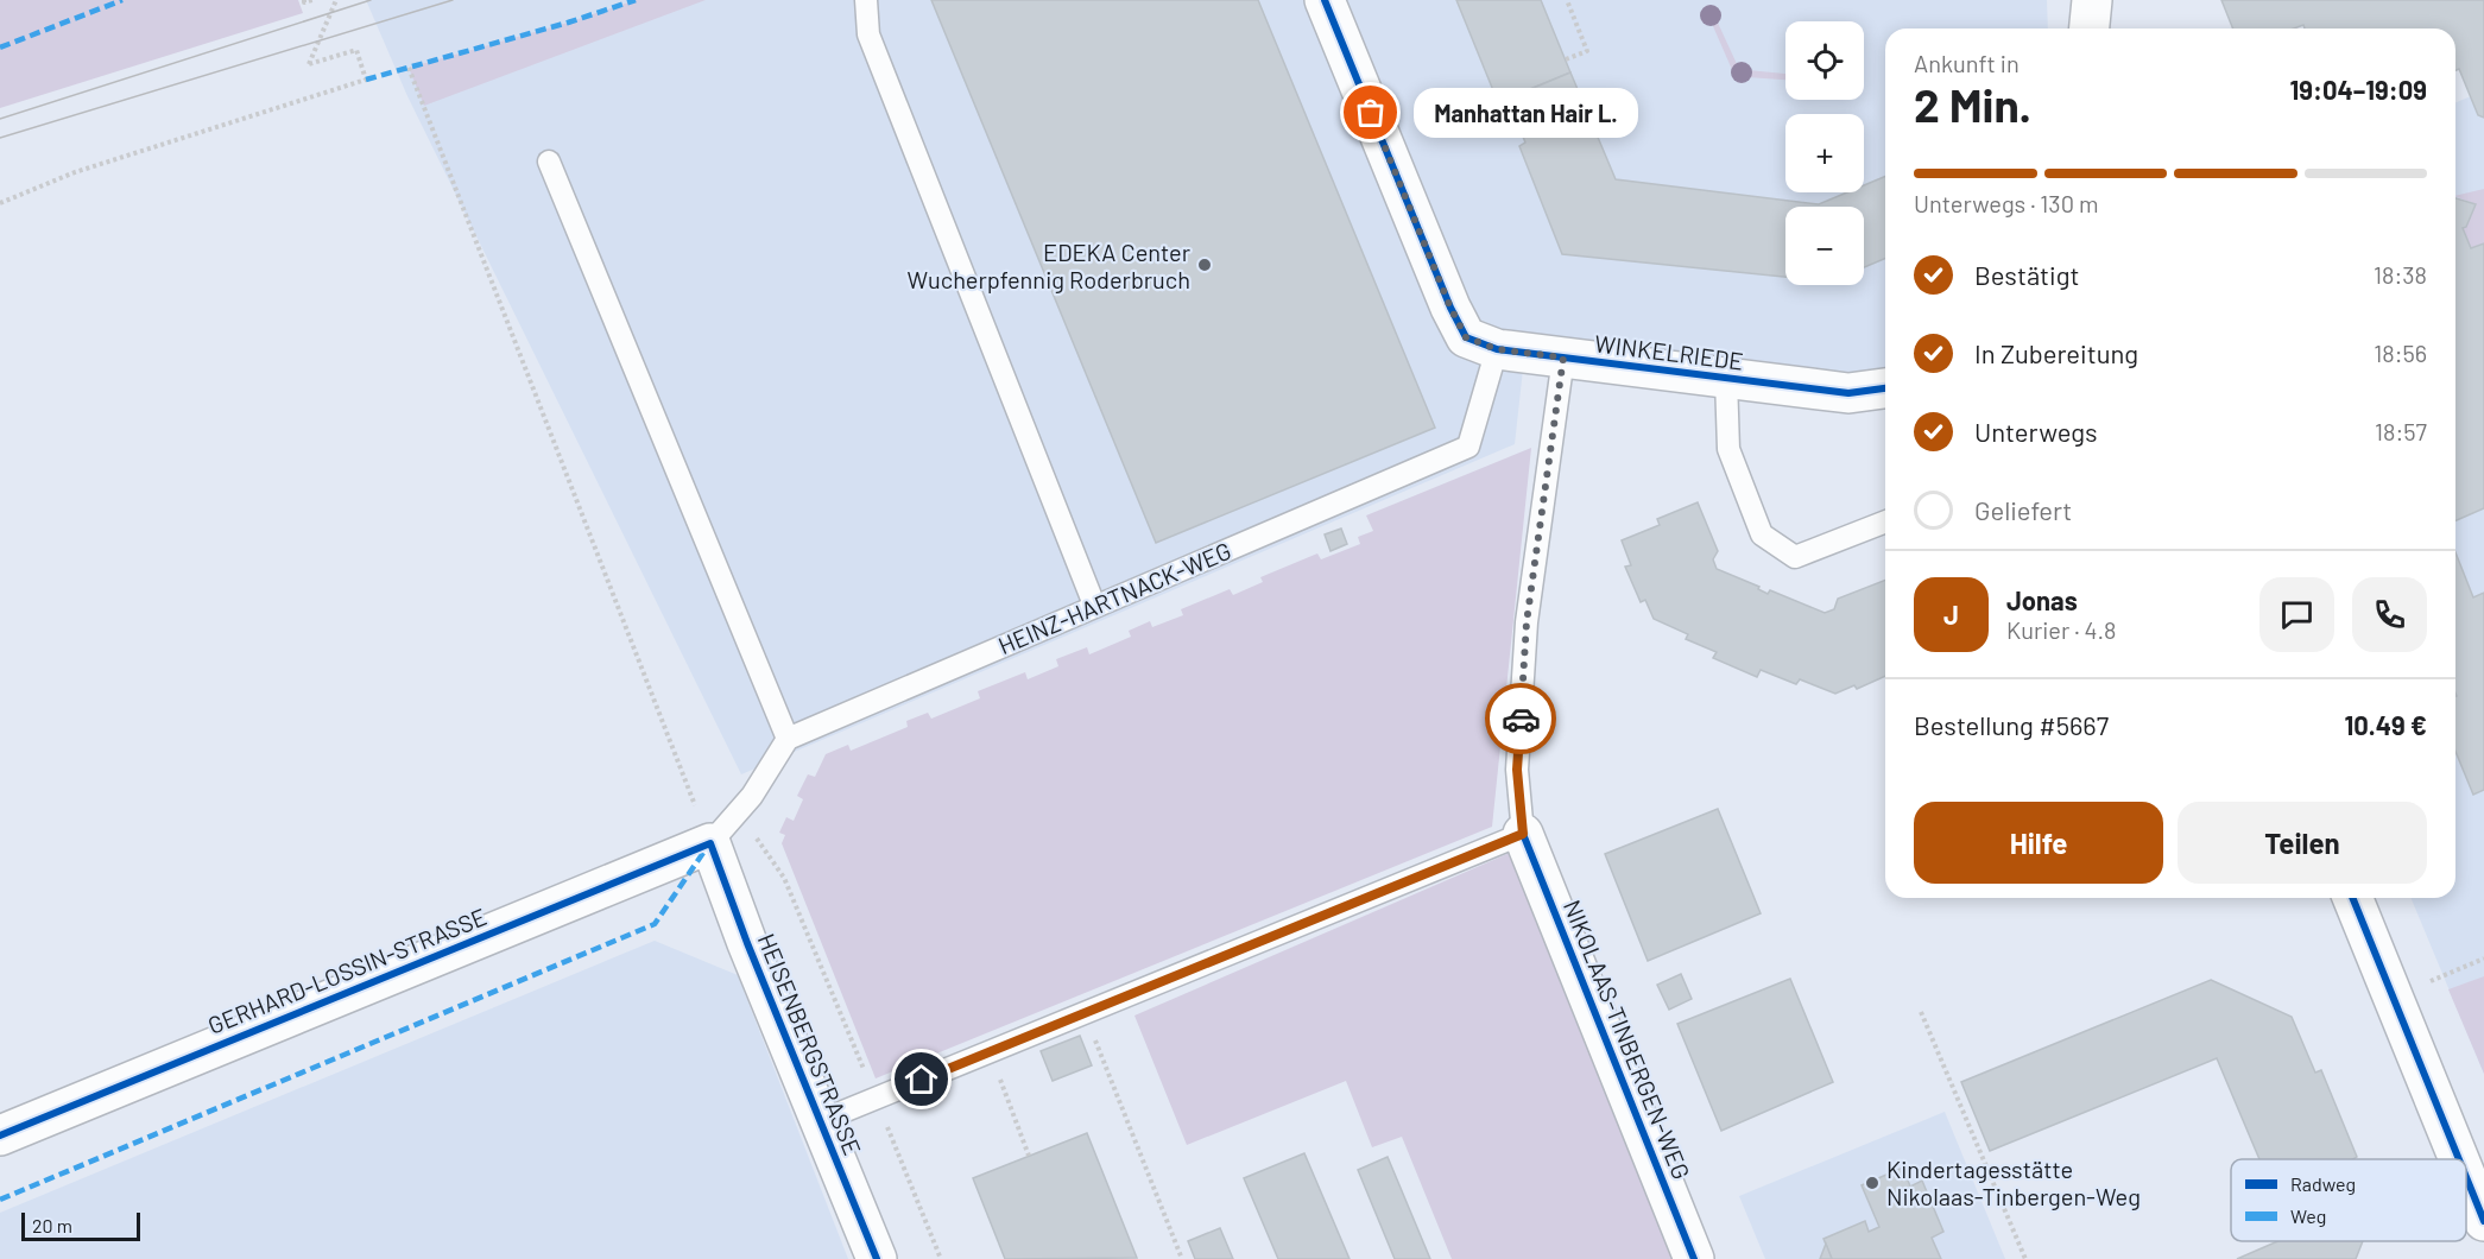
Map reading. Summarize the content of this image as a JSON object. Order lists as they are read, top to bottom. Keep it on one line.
{"streets":{"street":["WINKELRIEDE","GERHARD-LOSSIN-STRASSE","NIKOLAAS-TINBERGEN-WEG","HEISENBERGSTRASSE"],"lane":["HEINZ-HARTNACK-WEG"]},"crossings":[["WINKELRIEDE","HEINZ-HARTNACK-WEG"],["WINKELRIEDE","NIKOLAAS-TINBERGEN-WEG"],["GERHARD-LOSSIN-STRASSE","HEISENBERGSTRASSE"]],"places":["Manhattan Hair L.","EDEKA Center Wucherpfennig Roderbruch","Kindertagesstätte Nikolaas-Tinbergen-Weg"],"legend":["Radweg","Weg"],"scale_bar":"20 m","page":{"map_buttons":["+","−"],"heading":["2 Min.","Ankunft in","19:04–19:09"],"panel":["Jonas","Kurier · 4.8","Bestellung #5667","10.49 €"],"bubble":"Manhattan Hair L.","bar":"Unterwegs · 130 m","list":[["Bestätigt","18:38"],["In Zubereitung","18:56"],["Unterwegs","18:57"],"Geliefert"],"round":"J","buttons":["Hilfe","Teilen"],"scale":"20 m"}}
